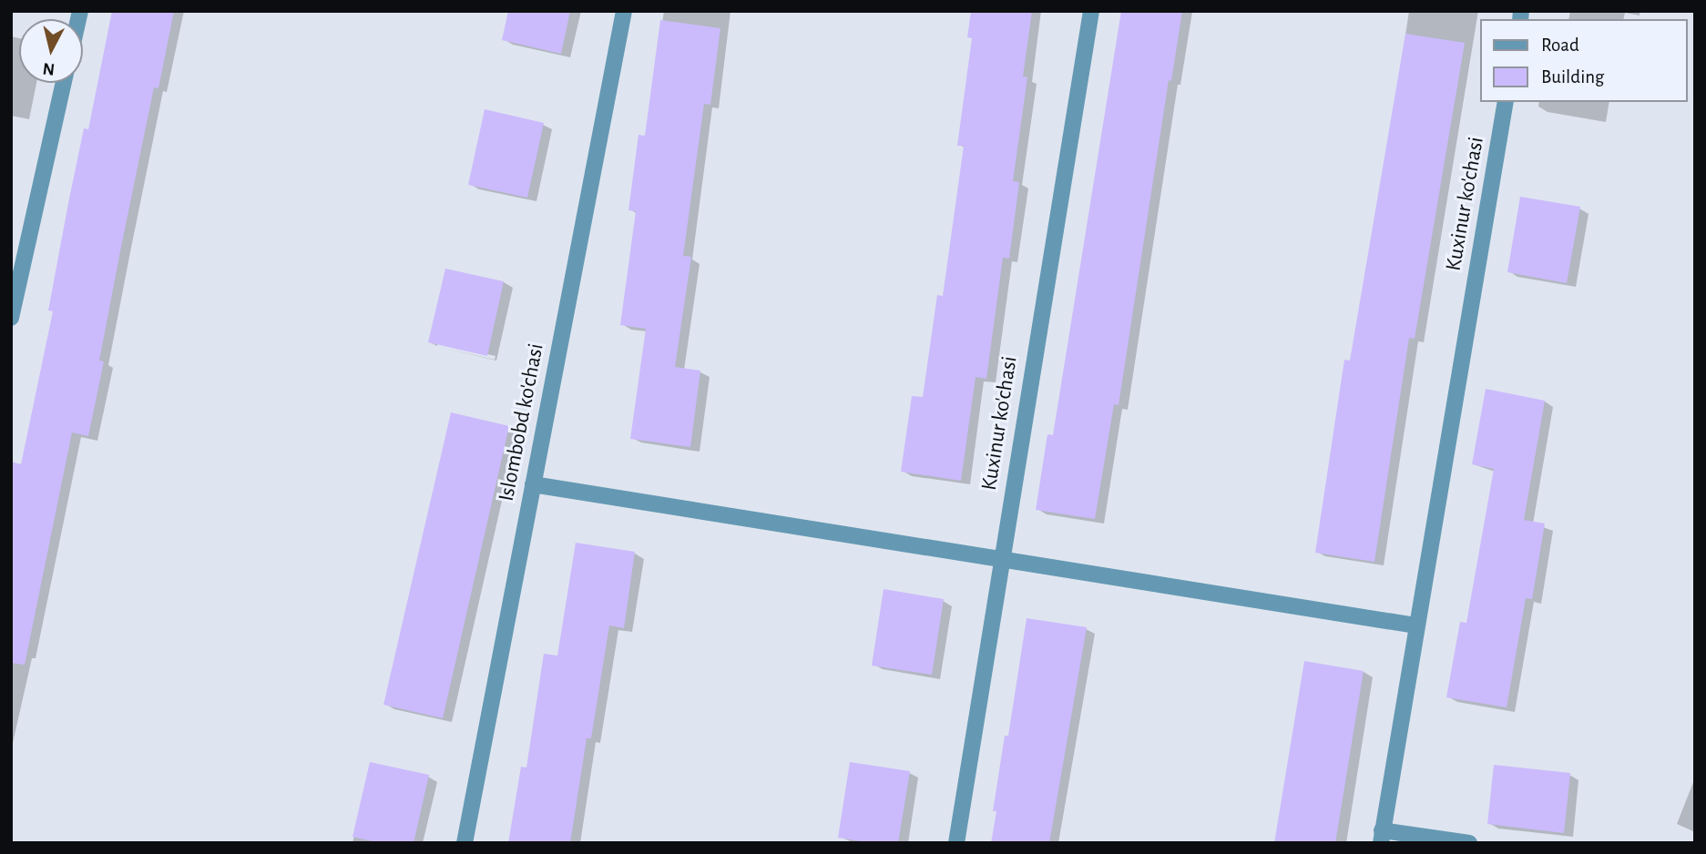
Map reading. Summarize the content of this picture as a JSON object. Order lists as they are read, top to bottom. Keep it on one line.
{"streets":{"street":["Kuxinur ko'chasi","Islombobd ko'chasi"]},"legend":["Road","Building"],"north":"bottom"}
